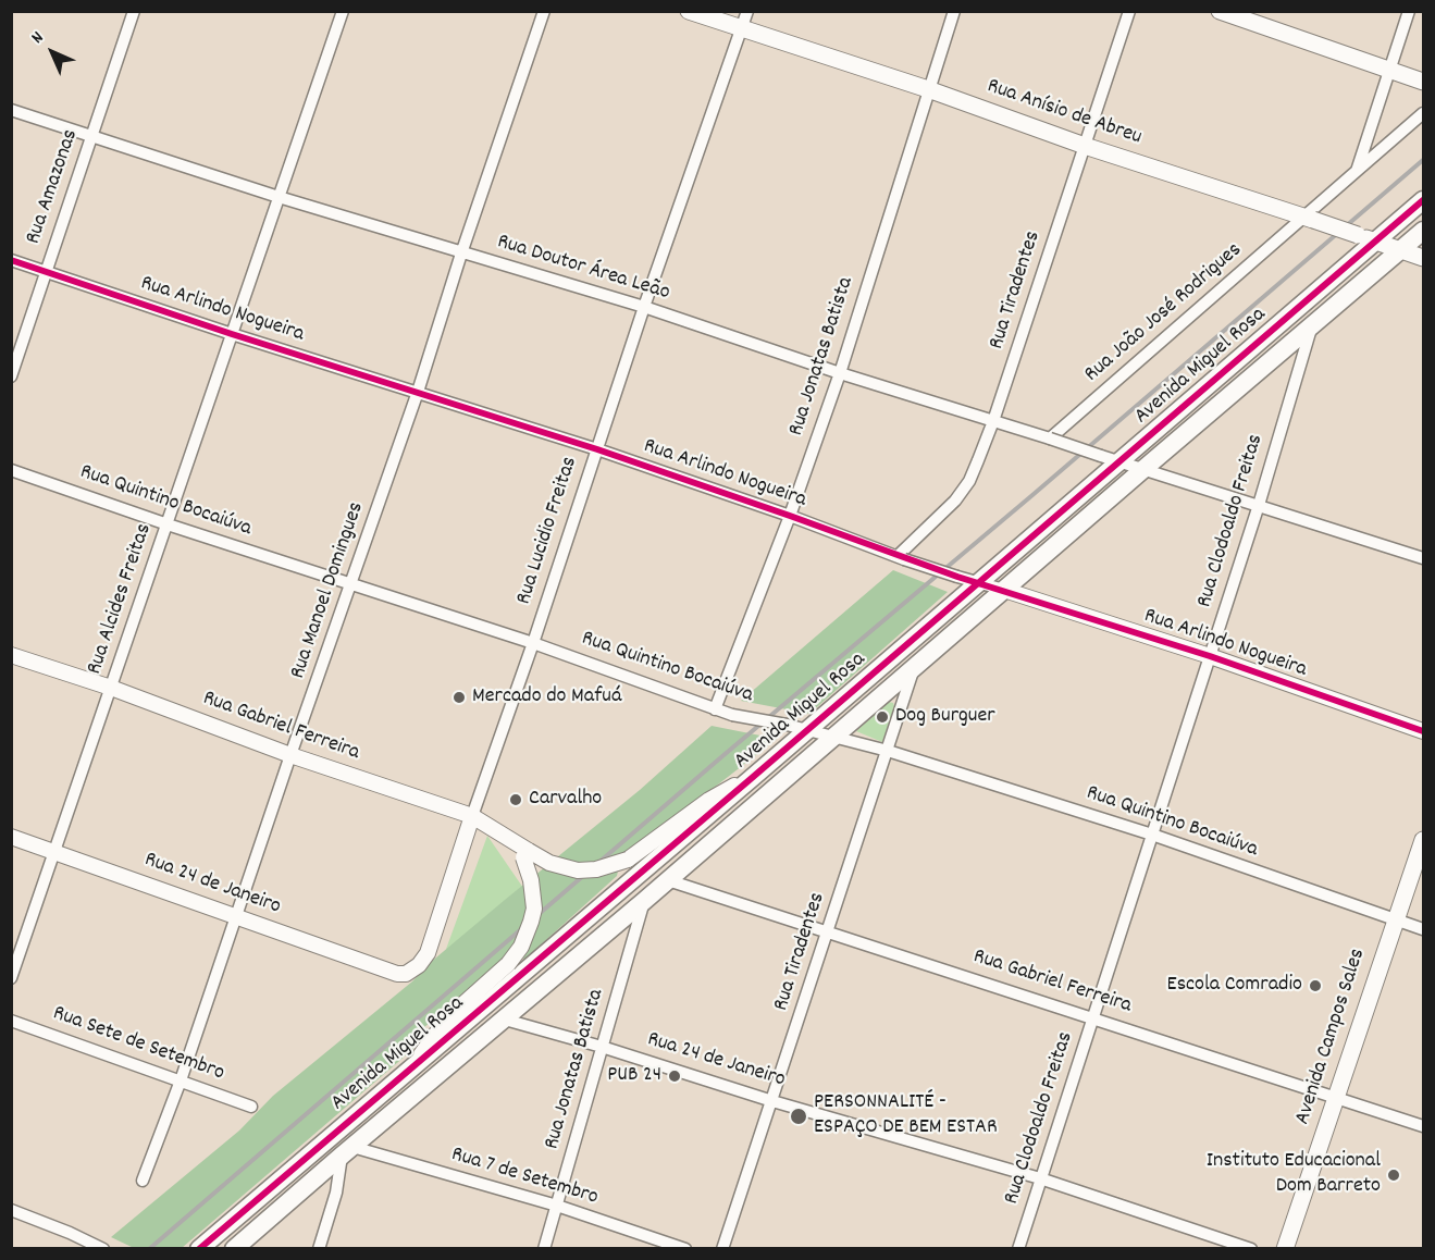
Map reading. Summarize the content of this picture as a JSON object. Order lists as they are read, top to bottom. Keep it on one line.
{"streets":{"main road":["Rua Anísio de Abreu","Avenida Miguel Rosa","Avenida Campos Sales"],"street":["Rua Amazonas","Rua Doutor Área Leão","Rua Tiradentes","Rua Arlindo Nogueira","Rua João José Rodrigues","Rua Jonatas Batista","Rua Quintino Bocaiúva","Rua Clodoaldo Freitas","Rua Lucidio Freitas","Rua Manoel Domingues","Rua Alcides Freitas","Rua Gabriel Ferreira","Rua 24 de Janeiro","Rua Sete de Setembro","Rua 7 de Setembro"]},"crossings":[["Rua Anísio de Abreu","Rua Tiradentes"],["Rua Anísio de Abreu","Rua João José Rodrigues"],["Rua Anísio de Abreu","Rua Jonatas Batista"],["Rua Anísio de Abreu","Avenida Miguel Rosa"],["Rua Anísio de Abreu","Rua Lucidio Freitas"],["Rua Amazonas","Rua Doutor Área Leão"],["Rua Amazonas","Rua Arlindo Nogueira"],["Rua Doutor Área Leão","Rua Tiradentes"],["Rua Doutor Área Leão","Rua João José Rodrigues"],["Rua Doutor Área Leão","Rua Jonatas Batista"],["Rua Doutor Área Leão","Avenida Miguel Rosa"],["Rua Doutor Área Leão","Rua Clodoaldo Freitas"],["Rua Doutor Área Leão","Rua Lucidio Freitas"],["Rua Doutor Área Leão","Rua Manoel Domingues"],["Rua Doutor Área Leão","Rua Alcides Freitas"],["Rua Tiradentes","Rua Arlindo Nogueira"],["Rua Tiradentes","Avenida Miguel Rosa"],["Rua Tiradentes","Rua Quintino Bocaiúva"],["Rua Tiradentes","Rua Gabriel Ferreira"],["Rua Tiradentes","Rua 24 de Janeiro"],["Rua Arlindo Nogueira","Rua Jonatas Batista"],["Rua Arlindo Nogueira","Avenida Miguel Rosa"],["Rua Arlindo Nogueira","Rua Clodoaldo Freitas"],["Rua Arlindo Nogueira","Rua Lucidio Freitas"],["Rua Arlindo Nogueira","Rua Manoel Domingues"],["Rua Arlindo Nogueira","Rua Alcides Freitas"],["Rua Jonatas Batista","Avenida Miguel Rosa"],["Rua Jonatas Batista","Rua Quintino Bocaiúva"],["Rua Jonatas Batista","Rua 24 de Janeiro"],["Rua Jonatas Batista","Rua 7 de Setembro"],["Avenida Miguel Rosa","Rua Quintino Bocaiúva"],["Avenida Miguel Rosa","Rua Clodoaldo Freitas"],["Avenida Miguel Rosa","Rua Gabriel Ferreira"],["Avenida Miguel Rosa","Rua 24 de Janeiro"],["Avenida Miguel Rosa","Rua 7 de Setembro"],["Rua Quintino Bocaiúva","Rua Clodoaldo Freitas"],["Rua Quintino Bocaiúva","Rua Lucidio Freitas"],["Rua Quintino Bocaiúva","Rua Manoel Domingues"],["Rua Quintino Bocaiúva","Rua Alcides Freitas"],["Rua Quintino Bocaiúva","Avenida Campos Sales"],["Rua Clodoaldo Freitas","Rua Gabriel Ferreira"],["Rua Clodoaldo Freitas","Rua 24 de Janeiro"],["Rua Lucidio Freitas","Rua Gabriel Ferreira"],["Rua Lucidio Freitas","Rua 24 de Janeiro"],["Rua Manoel Domingues","Rua Gabriel Ferreira"],["Rua Manoel Domingues","Rua 24 de Janeiro"],["Rua Manoel Domingues","Rua Sete de Setembro"],["Rua Alcides Freitas","Rua Gabriel Ferreira"],["Rua Alcides Freitas","Rua 24 de Janeiro"],["Rua Gabriel Ferreira","Avenida Campos Sales"]],"places":["Mercado do Mafuá","Dog Burguer","Carvalho","Escola Comradio","PUB 24","PERSONNALITÉ - ESPAÇO DE BEM ESTAR","Instituto Educacional Dom Barreto"],"north":"top left"}
